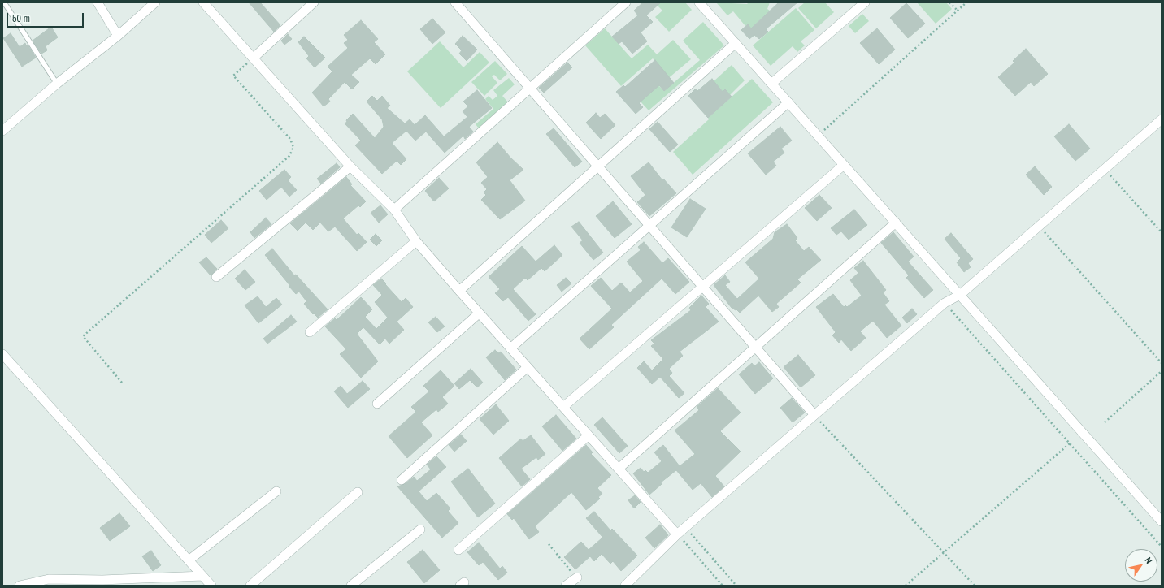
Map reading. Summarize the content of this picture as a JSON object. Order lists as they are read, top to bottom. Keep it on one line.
{"scale_bar":"50 m","north":"top right"}
